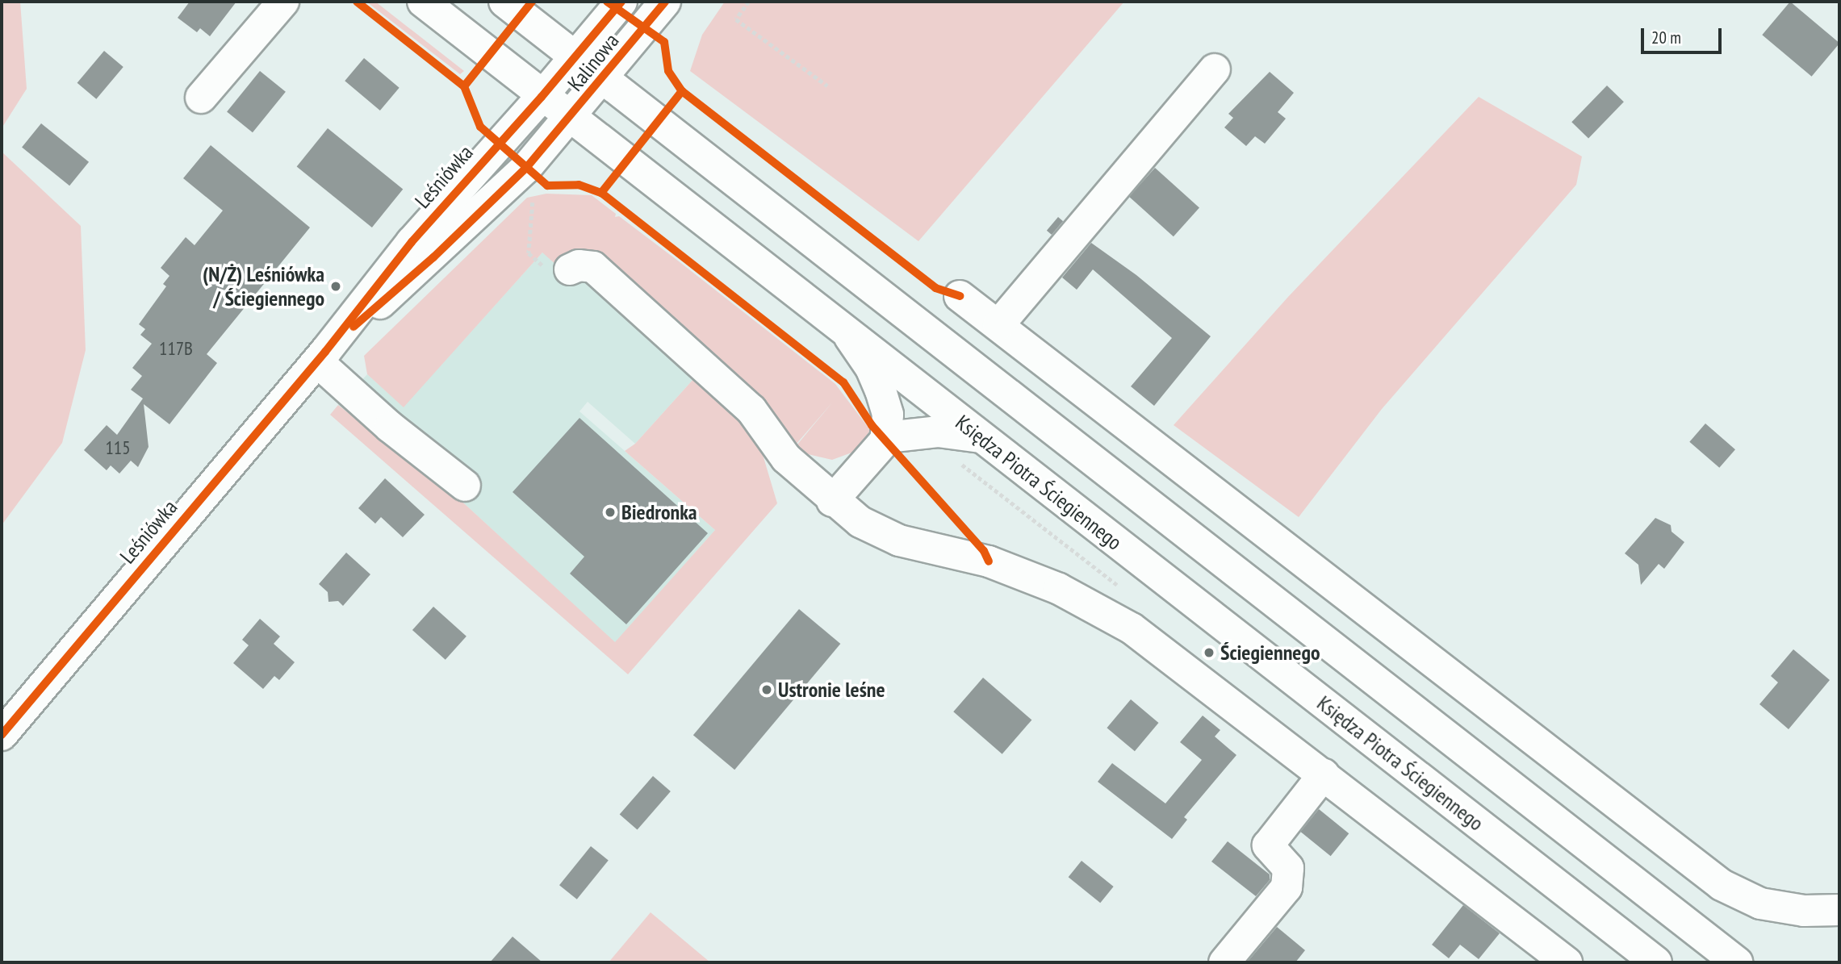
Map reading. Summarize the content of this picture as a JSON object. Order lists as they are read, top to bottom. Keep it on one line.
{"streets":{"main road":["Kalinowa","Leśniówka","Księdza Piotra Ściegiennego"]},"crossings":[["Kalinowa","Leśniówka"],["Kalinowa","Księdza Piotra Ściegiennego"],["Leśniówka","Księdza Piotra Ściegiennego"]],"places":["(N/Ż) Leśniówka / Ściegiennego","Biedronka","Ściegiennego","Ustronie leśne"],"house_numbers":["117B","115"],"scale_bar":"20 m"}
